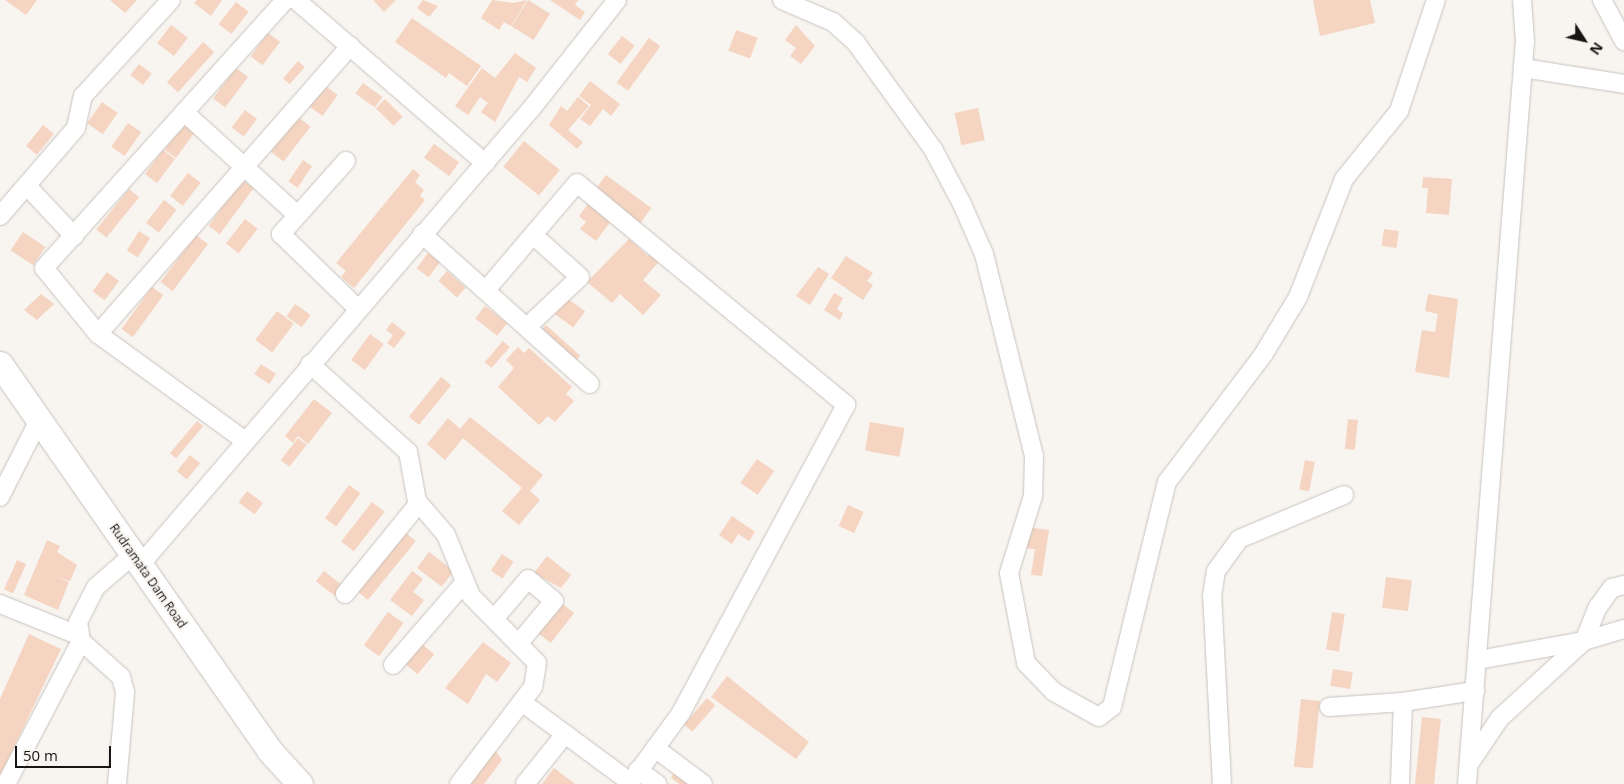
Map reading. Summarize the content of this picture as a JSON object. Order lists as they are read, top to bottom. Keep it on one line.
{"streets":{"highway":["Rudramata Dam Road"]},"scale_bar":"50 m","north":"bottom right"}
